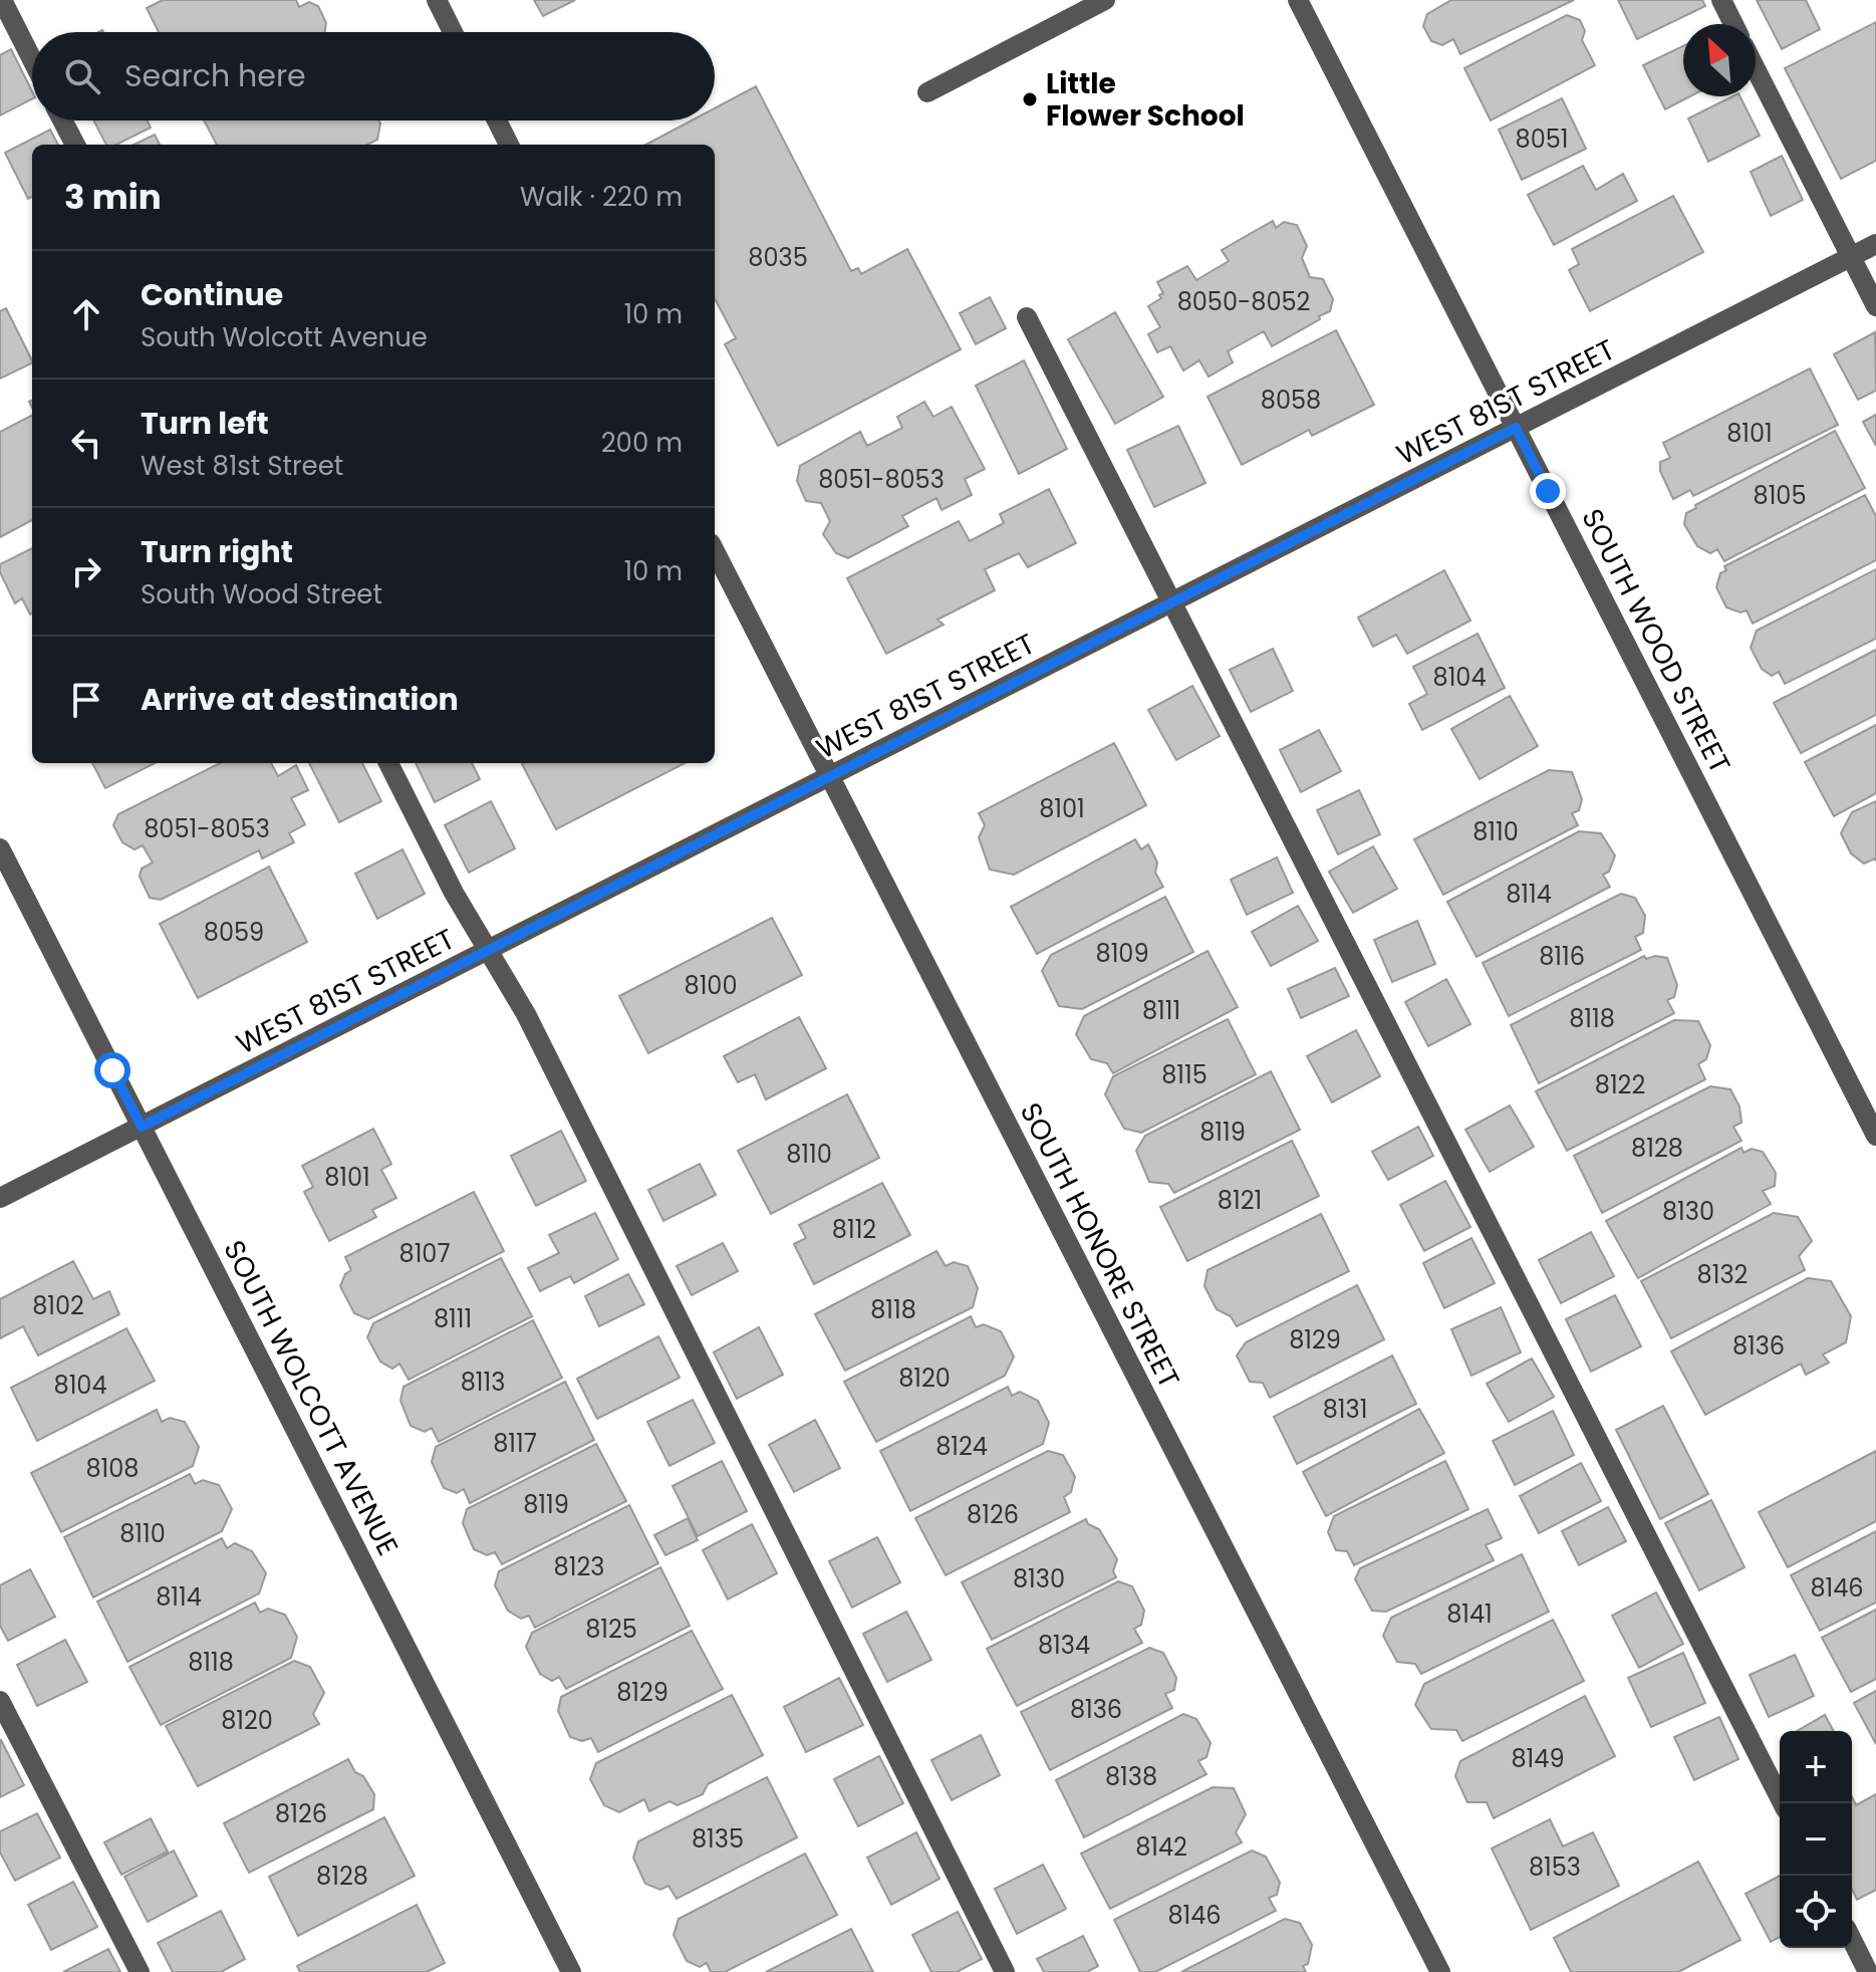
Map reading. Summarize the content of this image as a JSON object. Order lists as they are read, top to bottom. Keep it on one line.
{"streets":{"street":["WEST 81ST STREET","SOUTH WOOD STREET","SOUTH HONORE STREET","SOUTH WOLCOTT AVENUE"]},"crossings":[["WEST 81ST STREET","SOUTH WOOD STREET"],["WEST 81ST STREET","SOUTH HONORE STREET"],["WEST 81ST STREET","SOUTH WOLCOTT AVENUE"]],"places":["Little Flower School"],"house_numbers":["8051","8035","8050-8052","8058","8101","8051-8053","8105","8104","8101","8051-8053","8110","8114","8059","8109","8116","8100","8111","8118","8115","8122","8119","8128","8110","8101","8121","8130","8112","8107","8132","8102","8118","8111","8129","8136","8120","8113","8104","8131","8117","8124","8108","8119","8126","8110","8123","8130","8146","8114","8141","8125","8134","8118","8129","8136","8120","8149","8138","8126","8135","8142","8153","8128","8146"],"north":"top left","page":{"search":"Search here","heading":["3 min","Walk · 220 m"],"list":[["Continue","South Wolcott Avenue","10 m"],["Turn left","West 81st Street","200 m"],["Turn right","South Wood Street","10 m"],"Arrive at destination"],"map_buttons":["+","−"]}}
